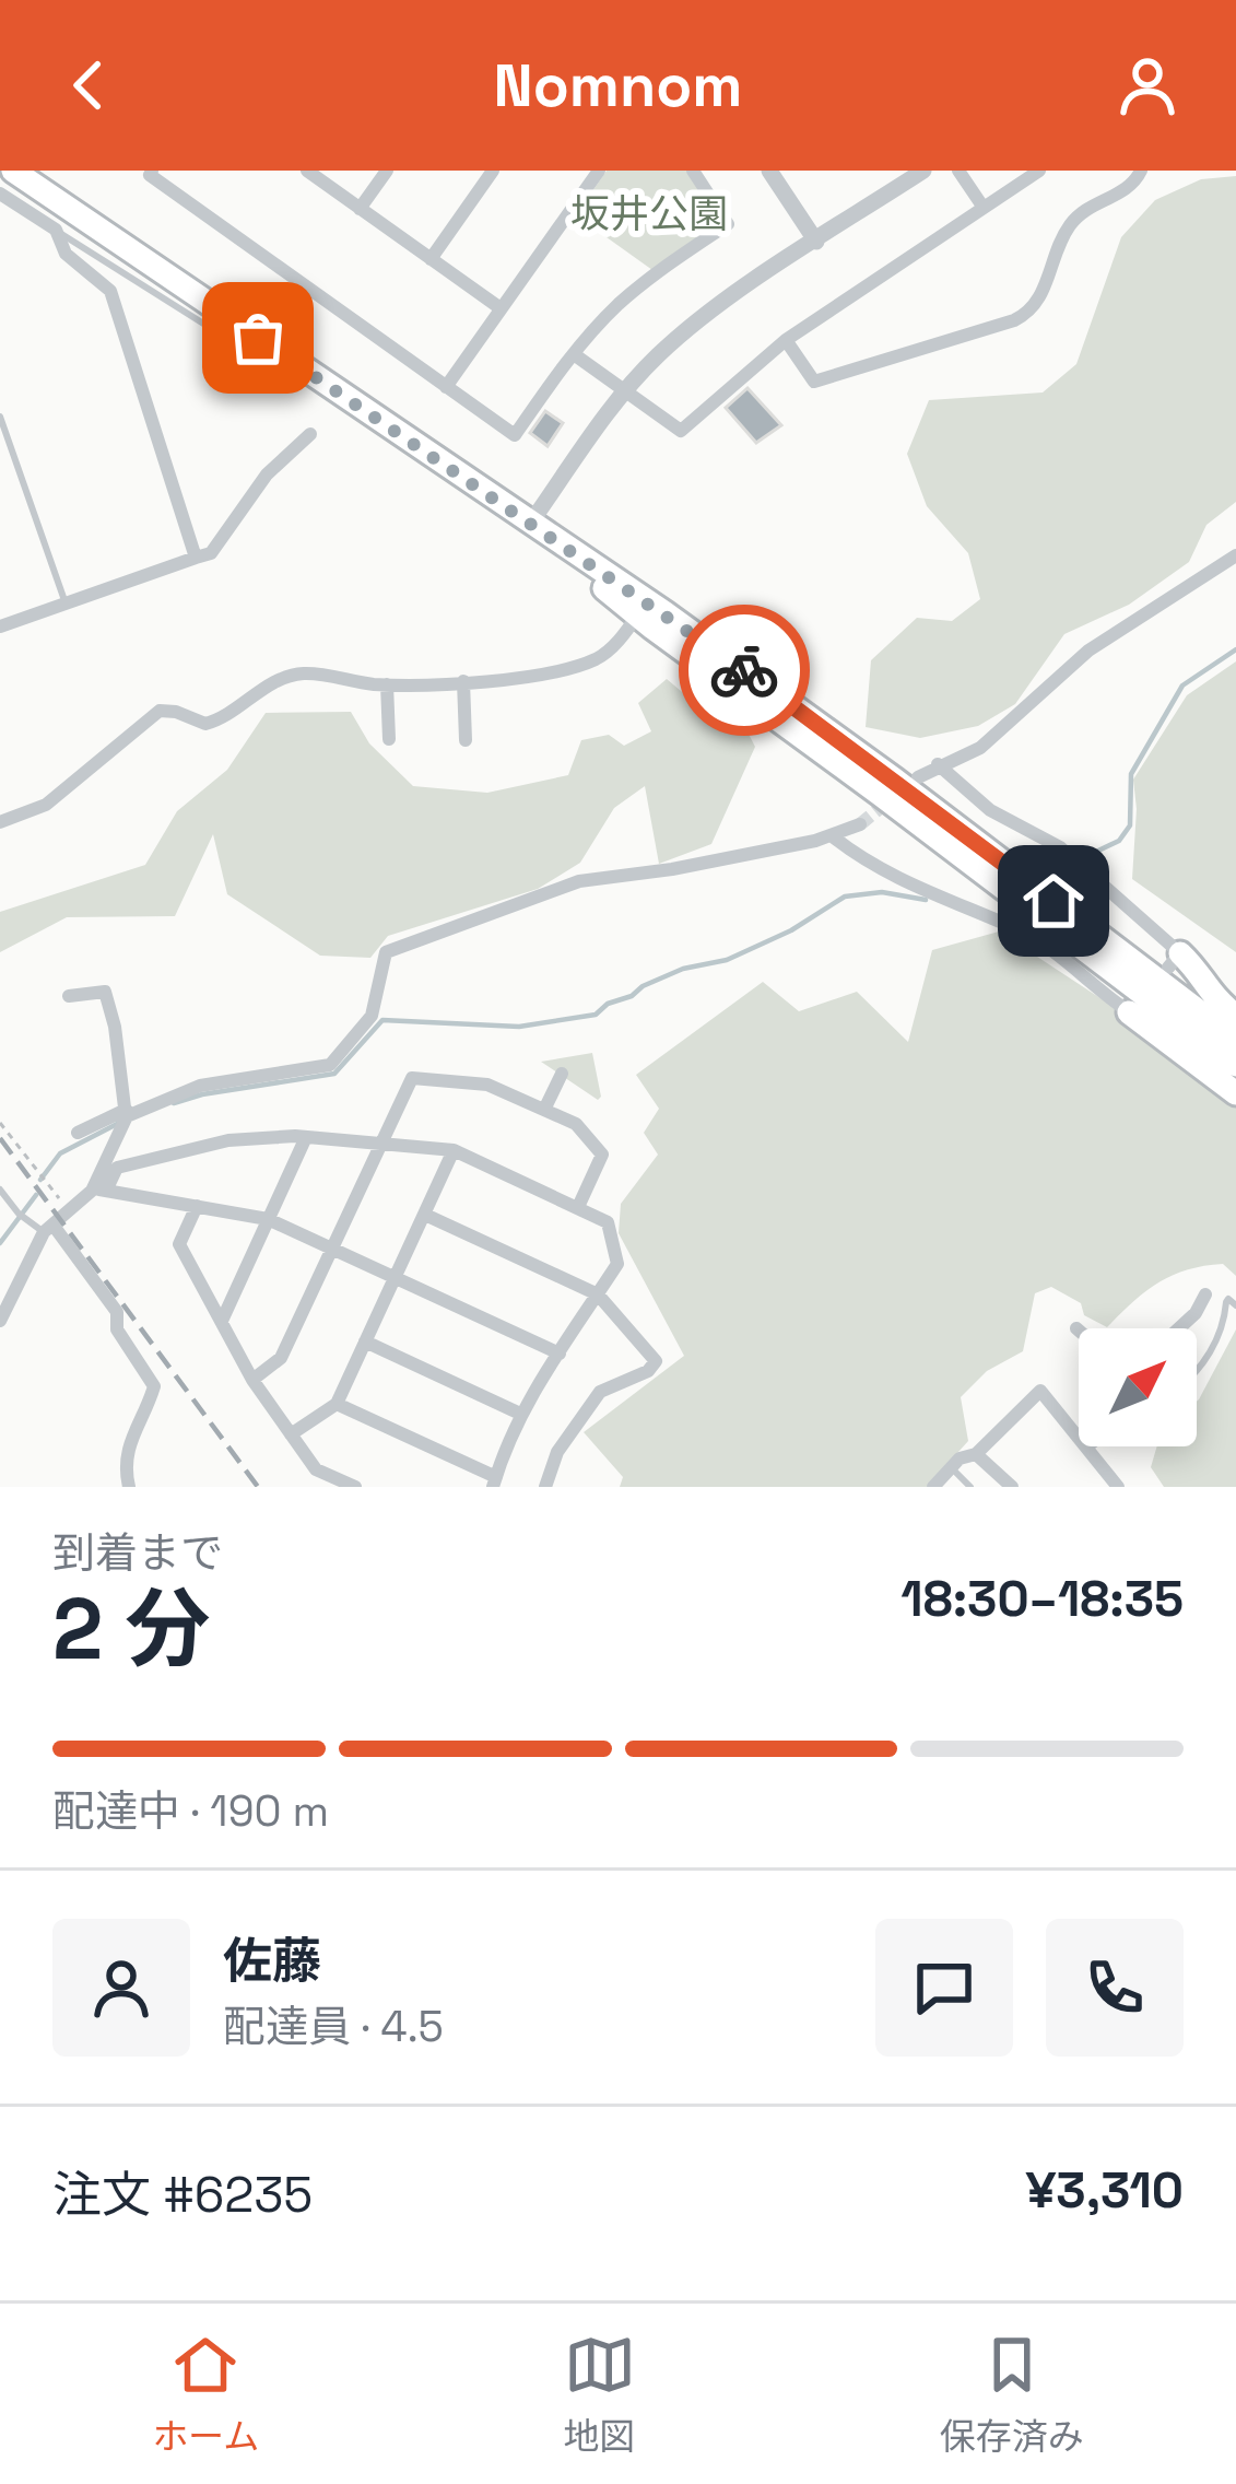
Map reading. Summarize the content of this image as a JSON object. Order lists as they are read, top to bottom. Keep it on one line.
{"parks":["坂井公園"],"north":"top right","page":{"header":"Nomnom","heading":["2 分","到着まで","18:30–18:35"],"panel":["佐藤","配達員 · 4.5","注文 #6235","¥3,310"],"bar":"配達中 · 190 m","tabs":["ホーム","地図","保存済み"]}}
